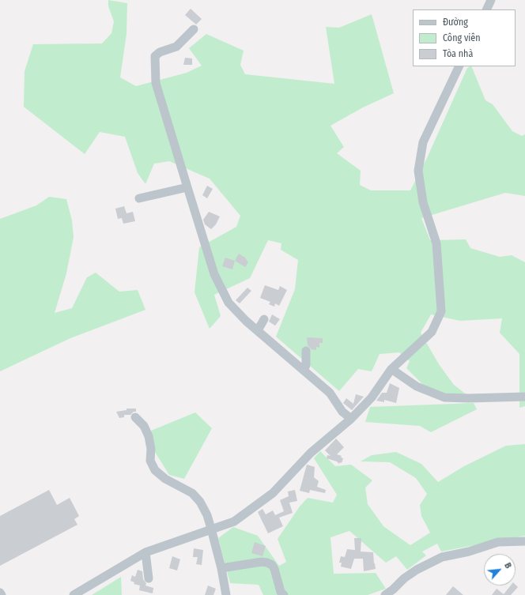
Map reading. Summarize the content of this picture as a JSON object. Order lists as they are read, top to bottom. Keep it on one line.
{"legend":["Đường","Công viên","Tòa nhà"],"north":"top right"}
